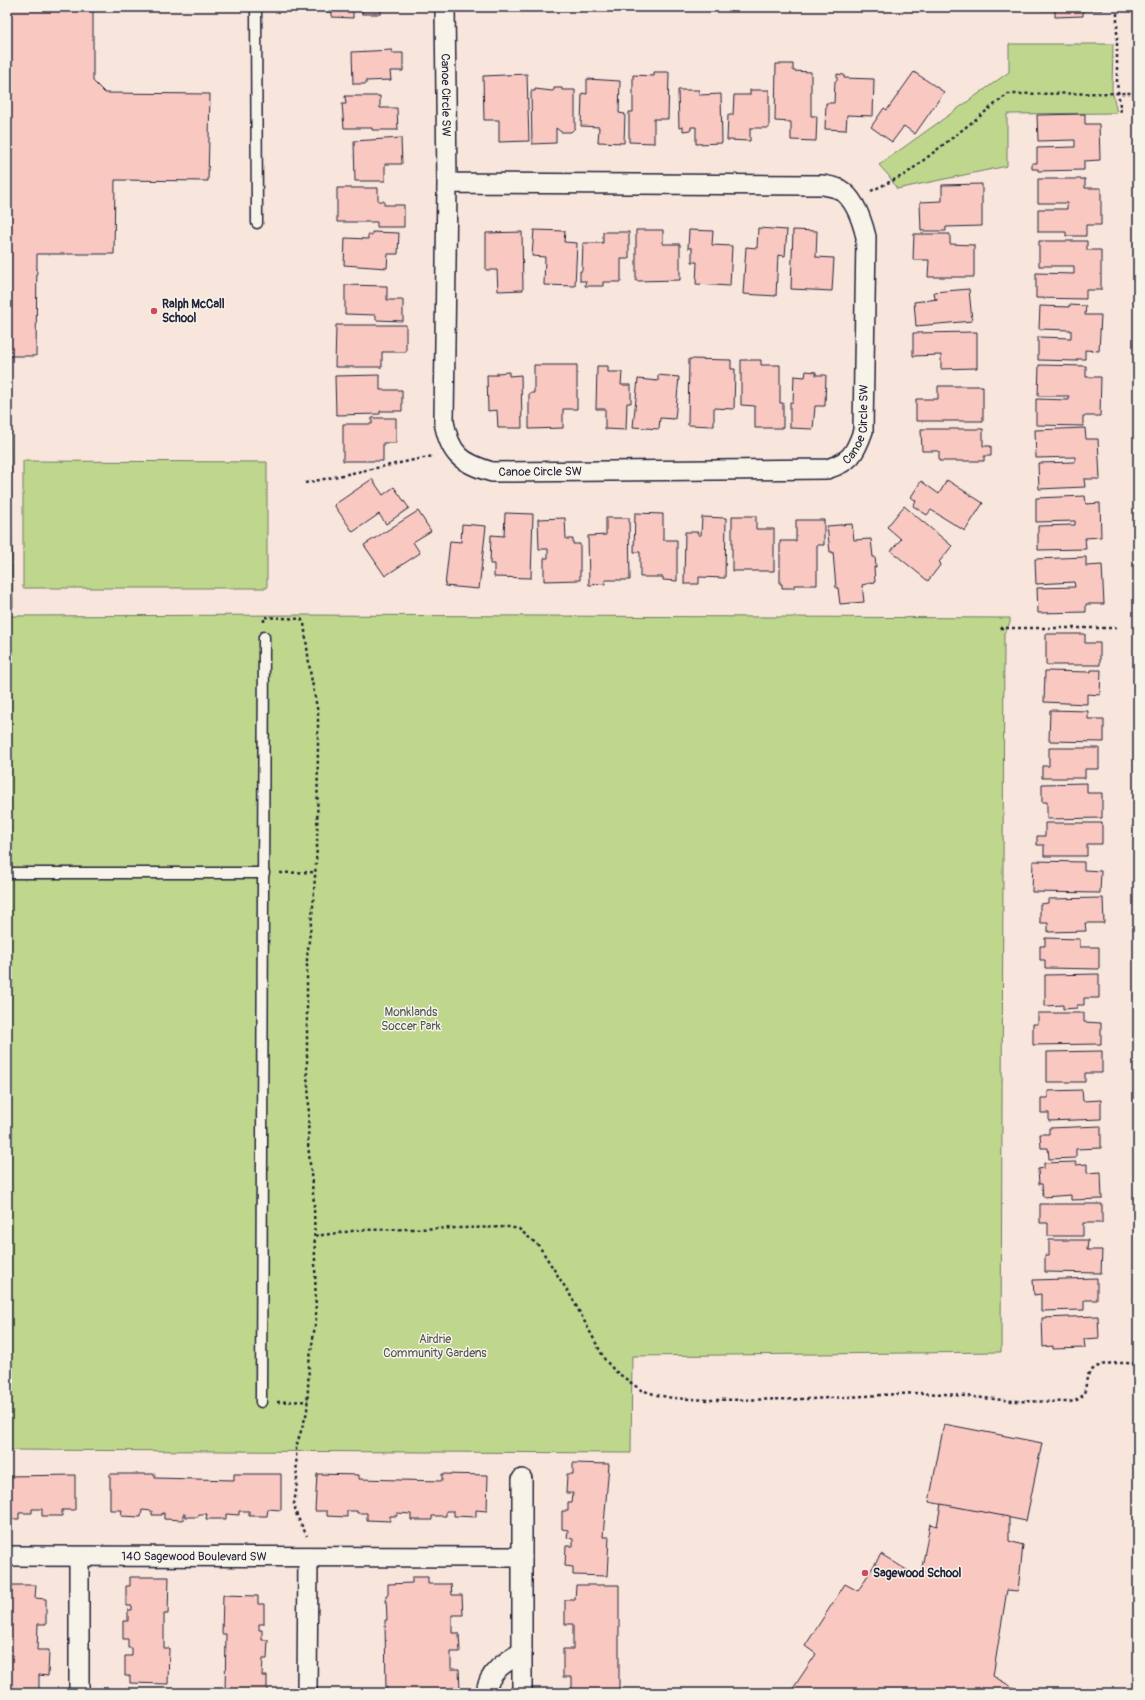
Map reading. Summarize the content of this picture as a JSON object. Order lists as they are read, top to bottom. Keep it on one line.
{"streets":{"street":["Canoe Circle SW","140 Sagewood Boulevard SW"]},"parks":["Monklands Soccer Park","Airdrie Community Gardens"],"places":["Ralph McCall School","Sagewood School"]}
